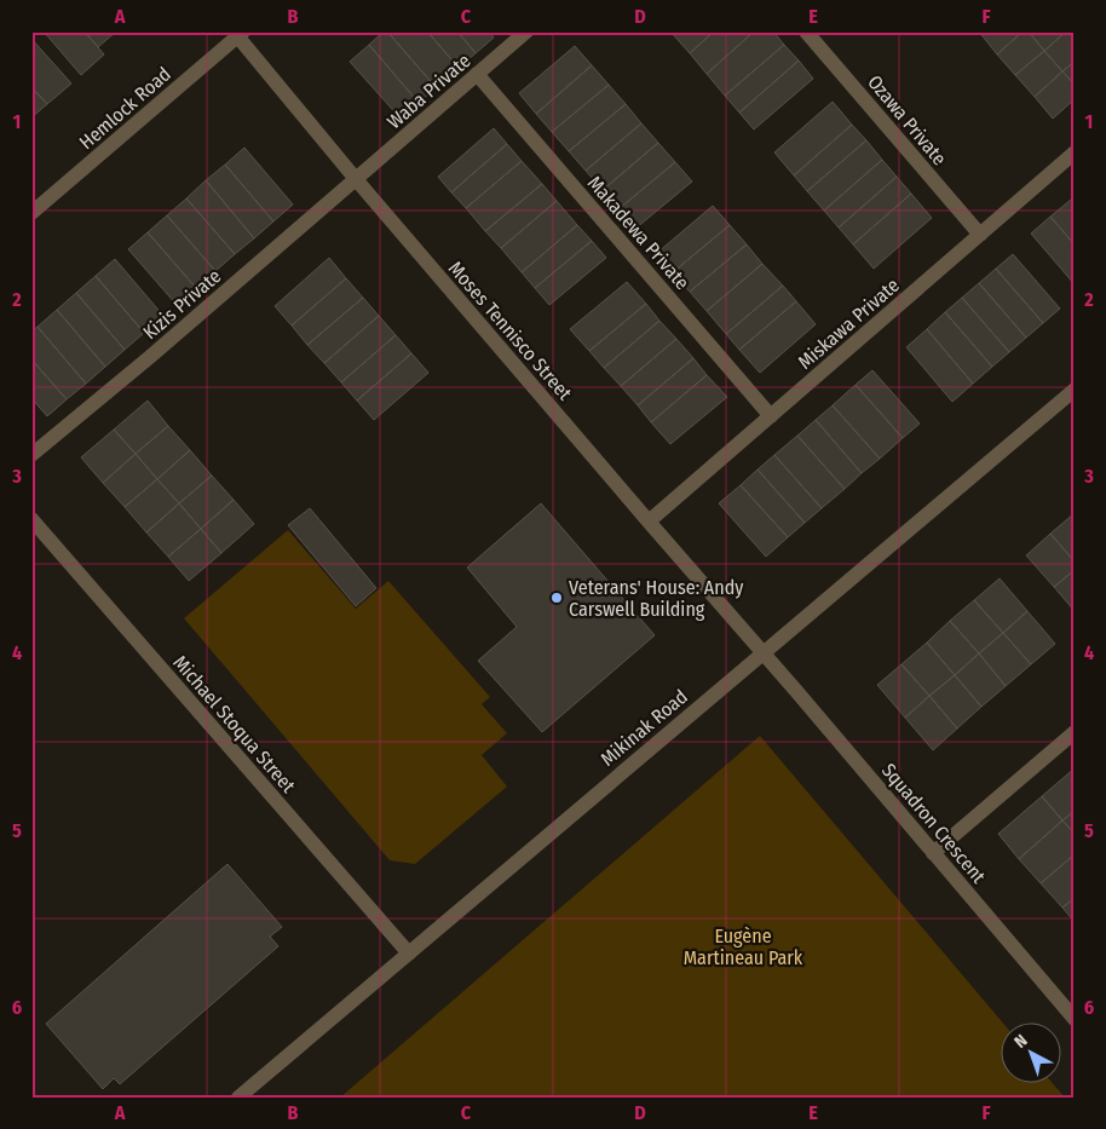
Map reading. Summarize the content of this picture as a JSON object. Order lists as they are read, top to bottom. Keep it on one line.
{"streets":{"street":["Waba Private","Hemlock Road","Ozawa Private","Makadewa Private","Kizis Private","Miskawa Private","Moses Tennisco Street","Michael Stoqua Street","Mikinak Road","Squadron Crescent"]},"crossings":[["Waba Private","Makadewa Private"],["Waba Private","Kizis Private"],["Waba Private","Moses Tennisco Street"],["Hemlock Road","Moses Tennisco Street"],["Ozawa Private","Miskawa Private"],["Makadewa Private","Miskawa Private"],["Kizis Private","Moses Tennisco Street"],["Miskawa Private","Moses Tennisco Street"],["Moses Tennisco Street","Mikinak Road"],["Moses Tennisco Street","Squadron Crescent"],["Michael Stoqua Street","Mikinak Road"],["Mikinak Road","Squadron Crescent"]],"parks":["Eugène Martineau Park"],"places":["Veterans' House: Andy Carswell Building"],"north":"top left","grid":{"columns":["A","B","C","D","E","F"],"rows":["1","2","3","4","5","6"]}}
